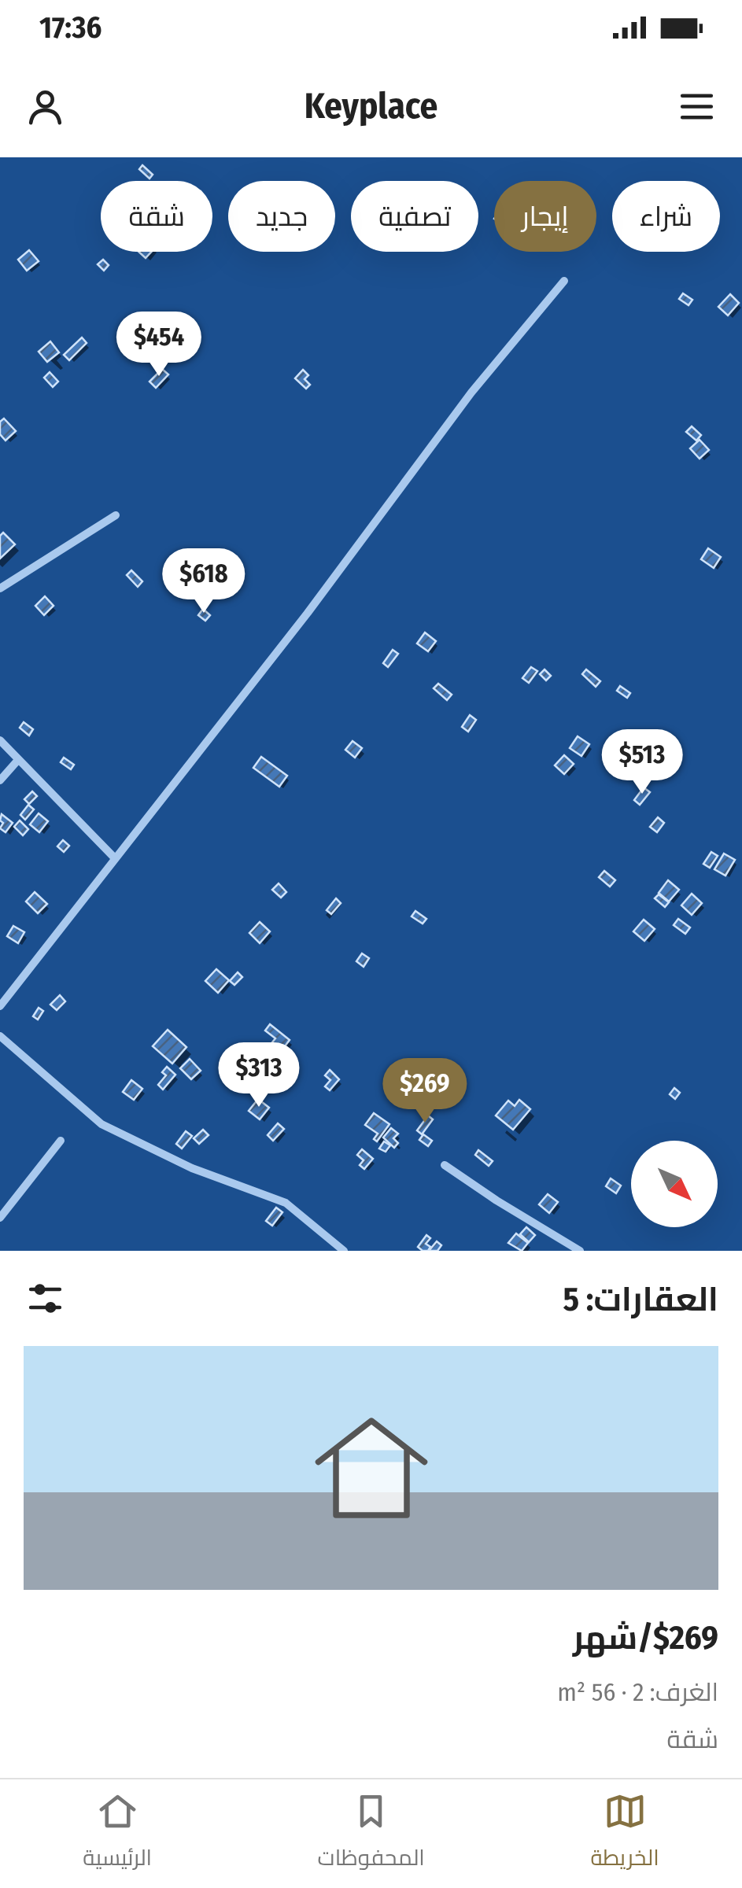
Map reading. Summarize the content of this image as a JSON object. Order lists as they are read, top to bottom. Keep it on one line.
{"north":"bottom right","page":{"status":"17:36","header":"Keyplace","chip":["شراء","إيجار","تصفية","جديد","شقة"],"price":["$454","$618","$513","$313","$269"],"heading":"العقارات: 5","list":[{"name":"$269/شهر","note":"الغرف: 2 · 56 m² · شقة"}],"tabs":["الخريطة","المحفوظات","الرئيسية"]}}
